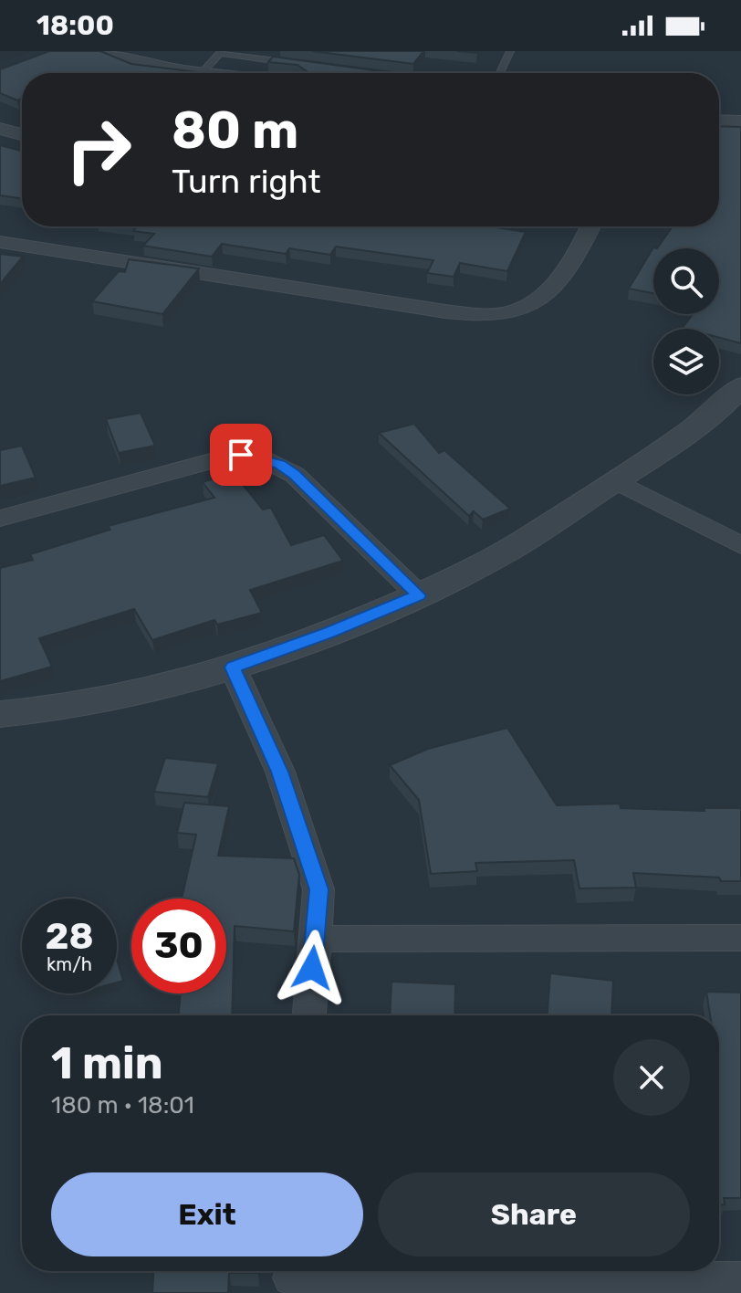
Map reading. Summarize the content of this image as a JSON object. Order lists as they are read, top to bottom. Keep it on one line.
{"page":{"status":"18:00","turn":["80 m","Turn right"],"speed":"28 km/h","limit":"30","heading":["1 min","180 m · 18:01"],"buttons":["Exit","Share"]}}
